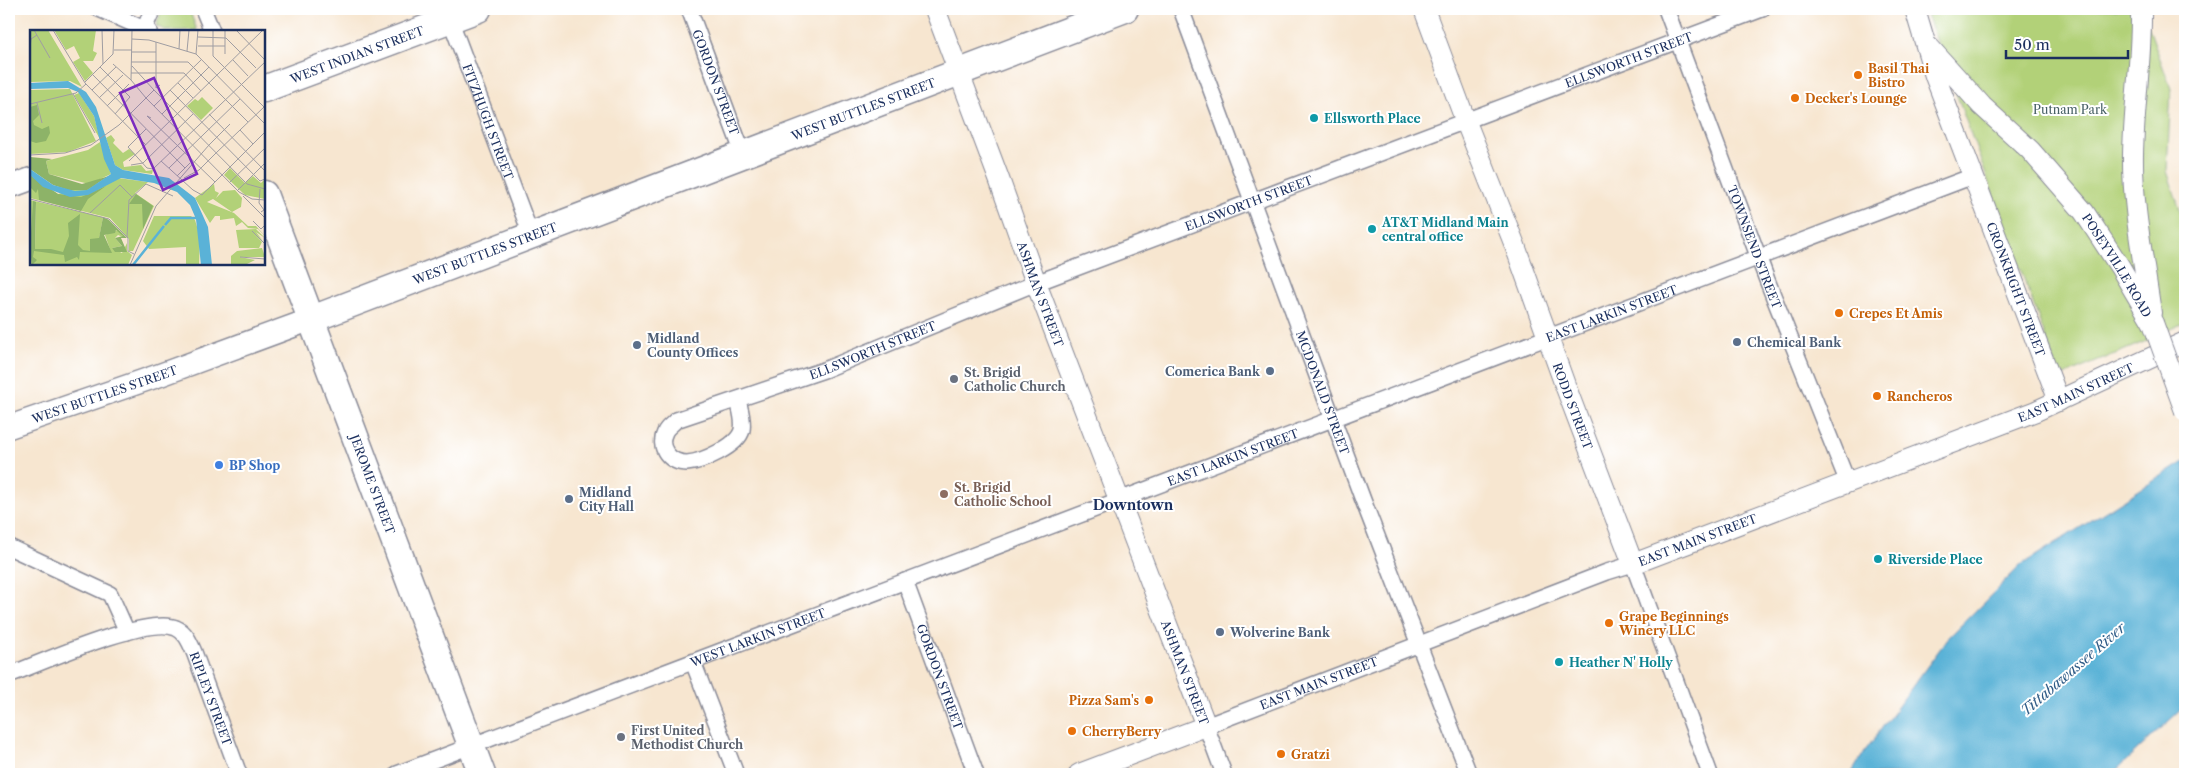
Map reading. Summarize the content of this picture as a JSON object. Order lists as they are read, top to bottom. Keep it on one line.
{"streets":{"highway":["WEST INDIAN STREET","WEST BUTTLES STREET","JEROME STREET"],"street":["ELLSWORTH STREET","GORDON STREET","FITZHUGH STREET","TOWNSEND STREET","POSEYVILLE ROAD","CRONKRIGHT STREET","ASHMAN STREET","EAST LARKIN STREET","MCDONALD STREET","EAST MAIN STREET","RODD STREET","WEST LARKIN STREET","RIPLEY STREET"]},"crossings":[["WEST INDIAN STREET","FITZHUGH STREET"],["ELLSWORTH STREET","TOWNSEND STREET"],["ELLSWORTH STREET","ASHMAN STREET"],["ELLSWORTH STREET","MCDONALD STREET"],["ELLSWORTH STREET","RODD STREET"],["GORDON STREET","WEST BUTTLES STREET"],["GORDON STREET","WEST LARKIN STREET"],["WEST BUTTLES STREET","FITZHUGH STREET"],["WEST BUTTLES STREET","ASHMAN STREET"],["WEST BUTTLES STREET","JEROME STREET"],["TOWNSEND STREET","EAST LARKIN STREET"],["TOWNSEND STREET","EAST MAIN STREET"],["CRONKRIGHT STREET","EAST LARKIN STREET"],["CRONKRIGHT STREET","EAST MAIN STREET"],["ASHMAN STREET","EAST LARKIN STREET"],["ASHMAN STREET","EAST MAIN STREET"],["ASHMAN STREET","WEST LARKIN STREET"],["EAST LARKIN STREET","MCDONALD STREET"],["EAST LARKIN STREET","RODD STREET"],["EAST LARKIN STREET","WEST LARKIN STREET"],["MCDONALD STREET","EAST MAIN STREET"],["EAST MAIN STREET","RODD STREET"],["JEROME STREET","WEST LARKIN STREET"]],"districts":["Downtown"],"water":["Tittabawassee River"],"parks":["Putnam Park"],"places":["Basil Thai Bistro","Decker's Lounge","Ellsworth Place","AT&T Midland Main central office","Crepes Et Amis","Chemical Bank","Midland County Offices","Comerica Bank","St. Brigid Catholic Church","Rancheros","BP Shop","St. Brigid Catholic School","Midland City Hall","Riverside Place","Grape Beginnings Winery LLC","Wolverine Bank","Heather N' Holly","Pizza Sam's","CherryBerry","First United Methodist Church","Gratzi"],"scale_bar":"50 m"}
